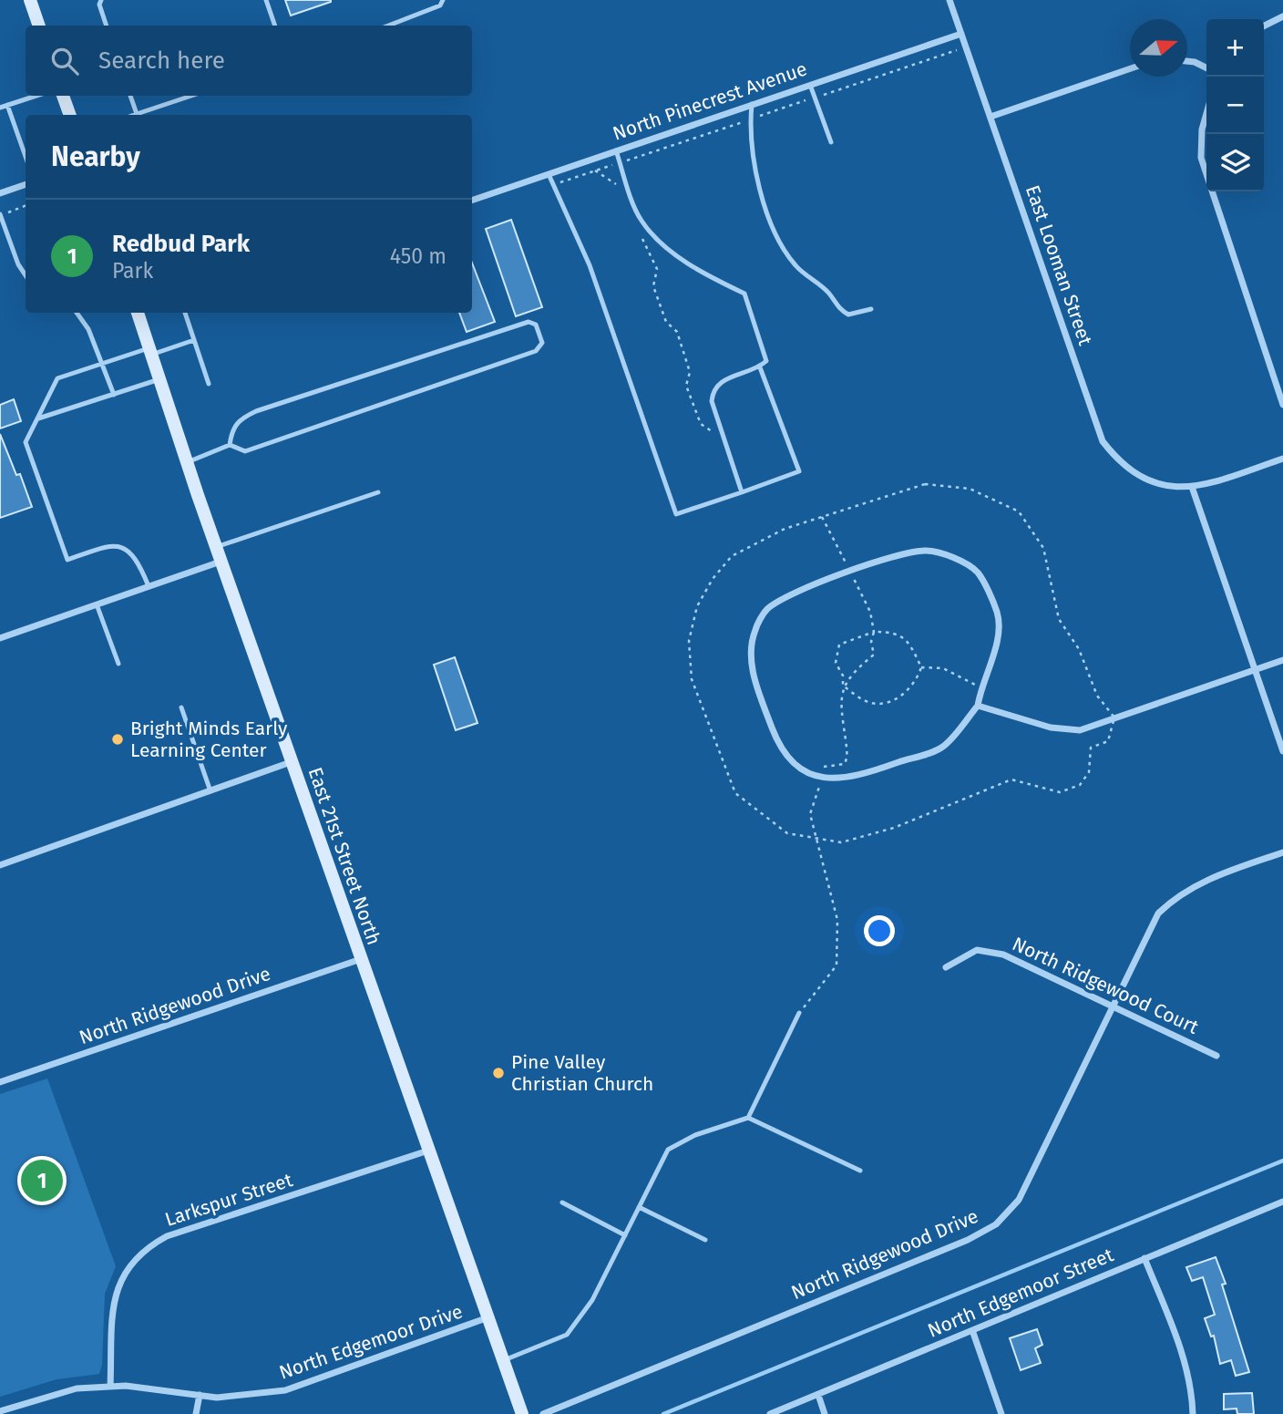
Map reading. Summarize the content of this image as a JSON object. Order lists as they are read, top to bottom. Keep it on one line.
{"streets":{"main road":["East 21st Street North"],"street":["North Pinecrest Avenue","East Looman Street","North Ridgewood Court","North Ridgewood Drive","Larkspur Street","North Edgemoor Street","North Edgemoor Drive"]},"crossings":[["North Pinecrest Avenue","East Looman Street"],["East 21st Street North","North Ridgewood Drive"],["East 21st Street North","Larkspur Street"],["East 21st Street North","North Edgemoor Drive"],["North Ridgewood Court","North Ridgewood Drive"],["Larkspur Street","North Edgemoor Drive"]],"places":["Bright Minds Early Learning Center","Pine Valley Christian Church"],"north":"right","page":{"map_buttons":["+","−"],"search":"Search here","heading":"Nearby","list":[{"mark":"1","name":"Redbud Park","note":"Park","value":"450 m"}],"pins":"1"}}
